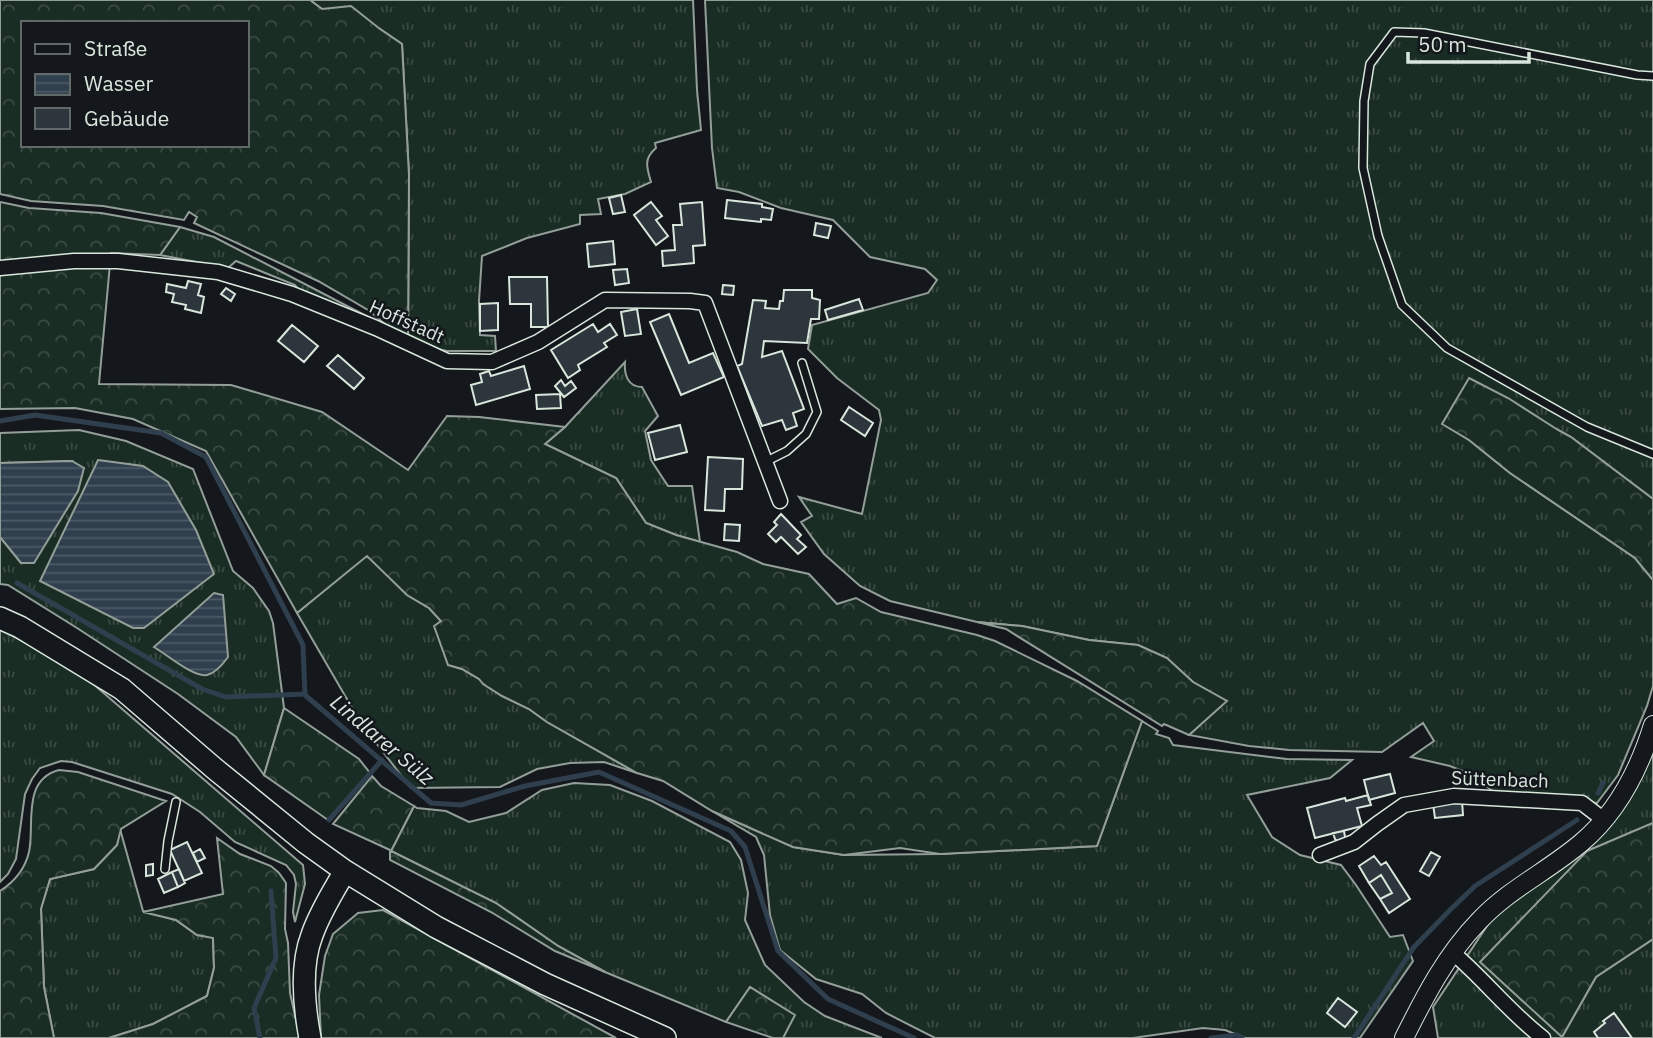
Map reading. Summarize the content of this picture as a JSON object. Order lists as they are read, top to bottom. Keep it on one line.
{"streets":{"street":["Hoffstadt","Süttenbach"]},"water":["Lindlarer Sülz"],"legend":["Straße","Wasser","Gebäude"],"scale_bar":"50 m"}
